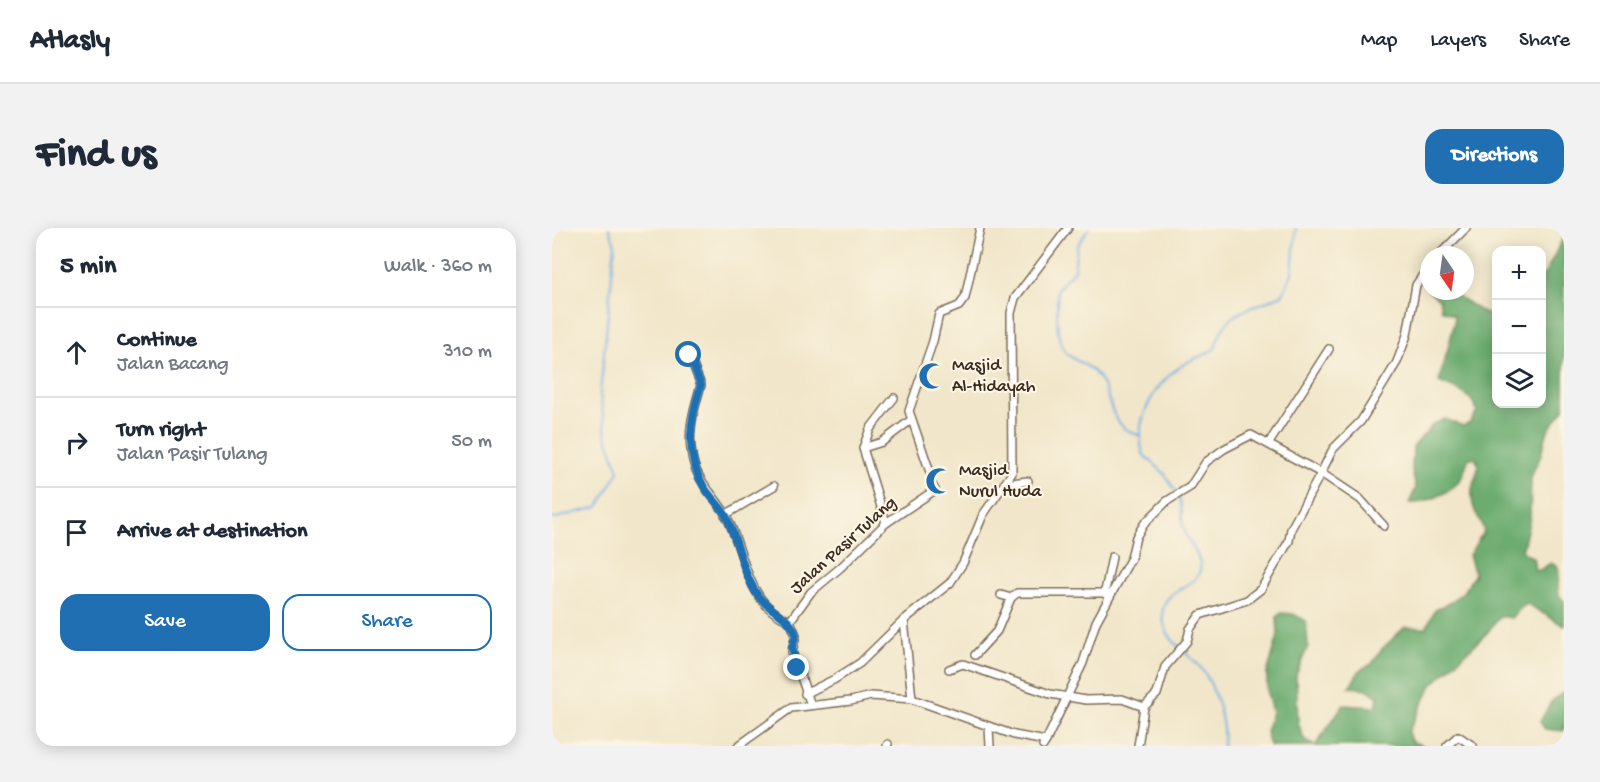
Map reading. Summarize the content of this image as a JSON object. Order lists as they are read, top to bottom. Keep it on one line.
{"streets":{"street":["Jalan Pasir Tulang"]},"places":{"mosque":["Masjid Al-Hidayah","Masjid Nurul Huda"]},"north":"bottom","page":{"header":"Atlasly","nav":["Map","Layers","Share"],"buttons":["Directions",["Save","Share"]],"title":"Find us","heading":["5 min","Walk · 360 m"],"map_buttons":["+","−"],"list":[["Continue","Jalan Bacang","310 m"],["Turn right","Jalan Pasir Tulang","50 m"],"Arrive at destination"]}}
